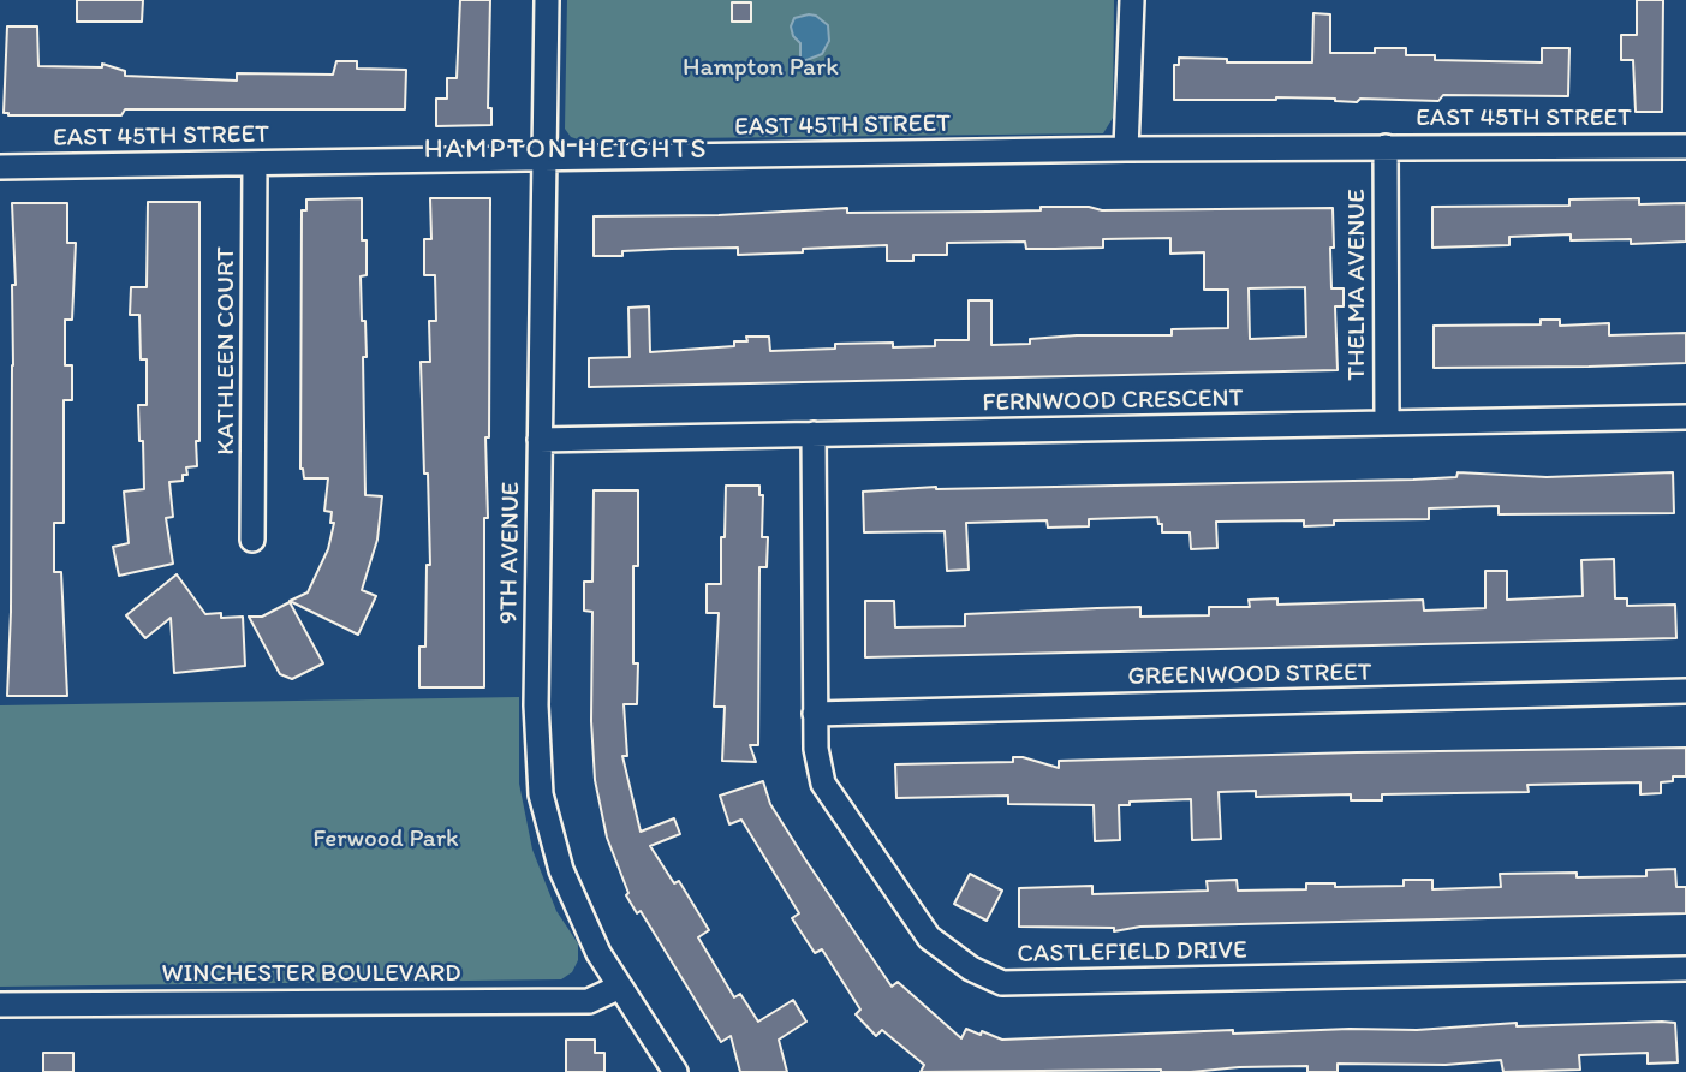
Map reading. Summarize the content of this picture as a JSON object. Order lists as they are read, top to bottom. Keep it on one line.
{"streets":{"street":["EAST 45TH STREET","THELMA AVENUE","KATHLEEN COURT","FERNWOOD CRESCENT","9TH AVENUE","GREENWOOD STREET","CASTLEFIELD DRIVE","WINCHESTER BOULEVARD"]},"crossings":[["EAST 45TH STREET","THELMA AVENUE"],["EAST 45TH STREET","KATHLEEN COURT"],["EAST 45TH STREET","9TH AVENUE"],["THELMA AVENUE","FERNWOOD CRESCENT"],["FERNWOOD CRESCENT","9TH AVENUE"],["FERNWOOD CRESCENT","CASTLEFIELD DRIVE"],["9TH AVENUE","WINCHESTER BOULEVARD"],["GREENWOOD STREET","CASTLEFIELD DRIVE"]],"districts":["HAMPTON HEIGHTS"],"parks":["Hampton Park","Ferwood Park"]}
